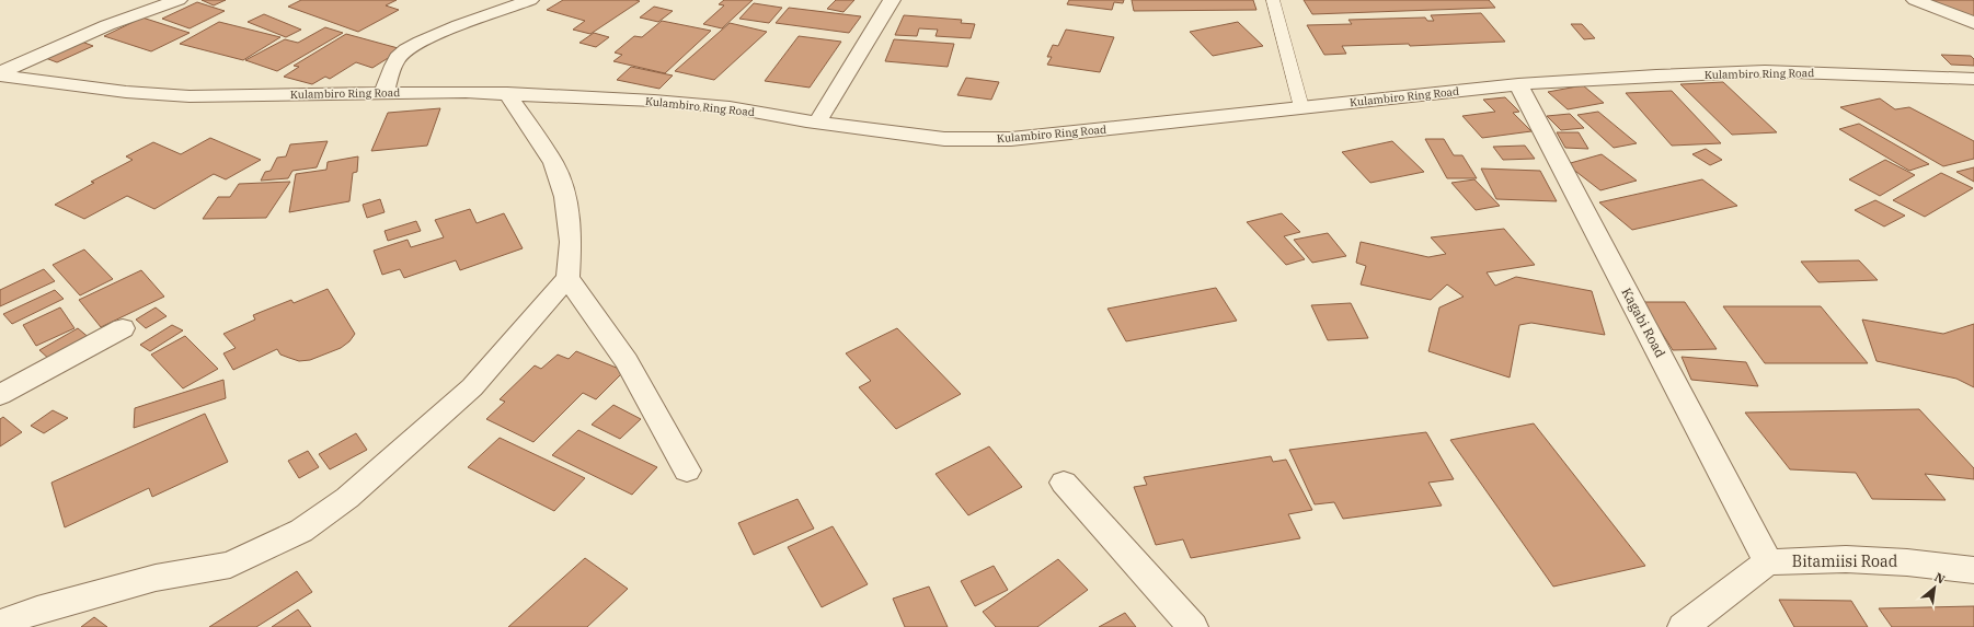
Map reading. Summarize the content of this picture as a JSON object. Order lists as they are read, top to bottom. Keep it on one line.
{"streets":{"street":["Kulambiro Ring Road","Kagabi Road","Bitamiisi Road"]},"crossings":[["Kulambiro Ring Road","Kagabi Road"],["Kagabi Road","Bitamiisi Road"]],"north":"top right"}
